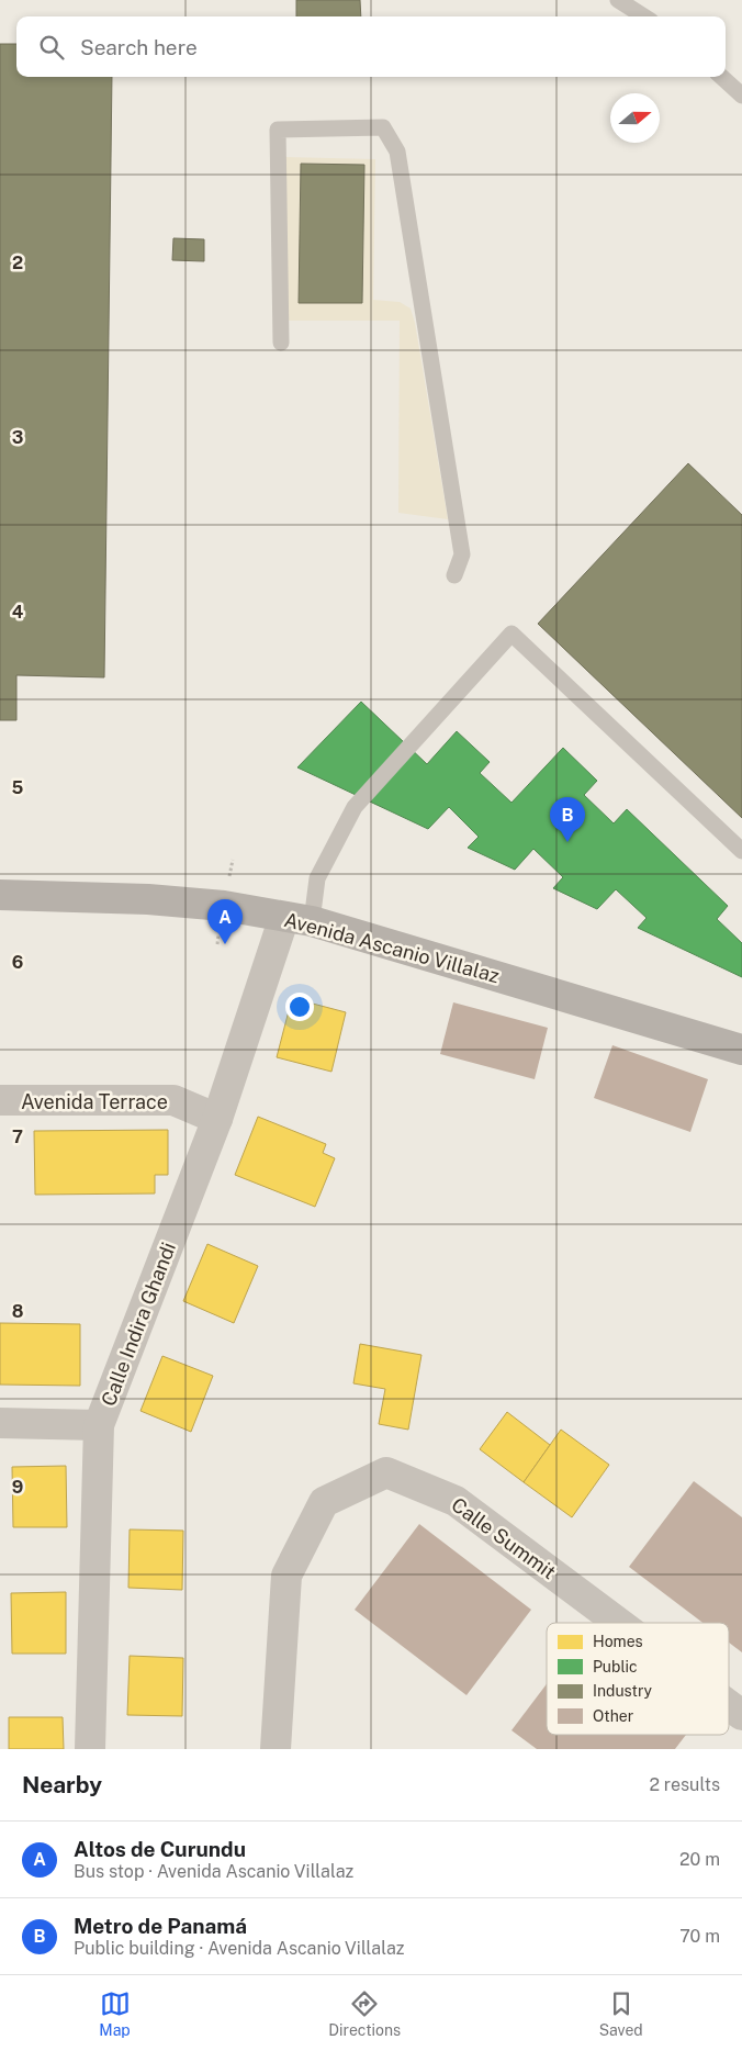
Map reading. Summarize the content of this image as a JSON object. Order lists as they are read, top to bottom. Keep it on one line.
{"streets":{"main road":["Avenida Ascanio Villalaz"],"street":["Avenida Terrace","Calle Indira Ghandi","Calle Summit"]},"crossings":[["Avenida Ascanio Villalaz","Calle Indira Ghandi"],["Avenida Terrace","Calle Indira Ghandi"]],"legend":["Homes","Public","Industry","Other"],"north":"right","page":{"search":"Search here","pins":["B","A"],"heading":["Nearby","2 results"],"list":[{"mark":"A","name":"Altos de Curundu","note":"Bus stop · Avenida Ascanio Villalaz","value":"20 m"},{"mark":"B","name":"Metro de Panamá","note":"Public building · Avenida Ascanio Villalaz","value":"70 m"}],"nav":["Map","Directions","Saved"]},"grid":{"rows":["2","3","4","5","6","7","8","9"]}}
